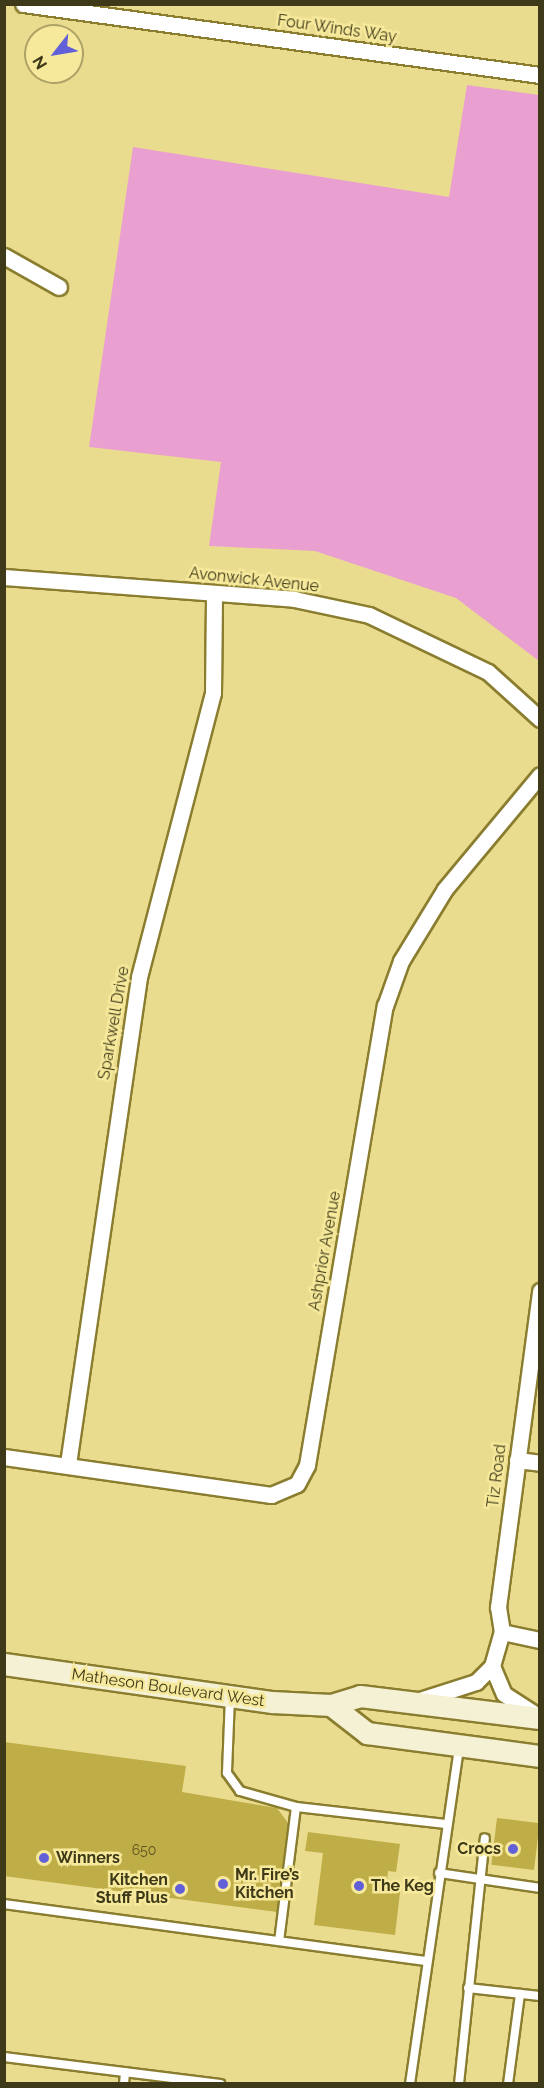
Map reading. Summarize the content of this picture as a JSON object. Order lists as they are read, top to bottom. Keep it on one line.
{"streets":{"street":["Four Winds Way","Avonwick Avenue","Sparkwell Drive","Ashprior Avenue","Tiz Road","Matheson Boulevard West"]},"crossings":[["Avonwick Avenue","Sparkwell Drive"],["Sparkwell Drive","Ashprior Avenue"]],"places":["Crocs","Winners","Mr. Fire’s Kitchen","The Keg","Kitchen Stuff Plus"],"house_numbers":["650"],"north":"bottom left"}
